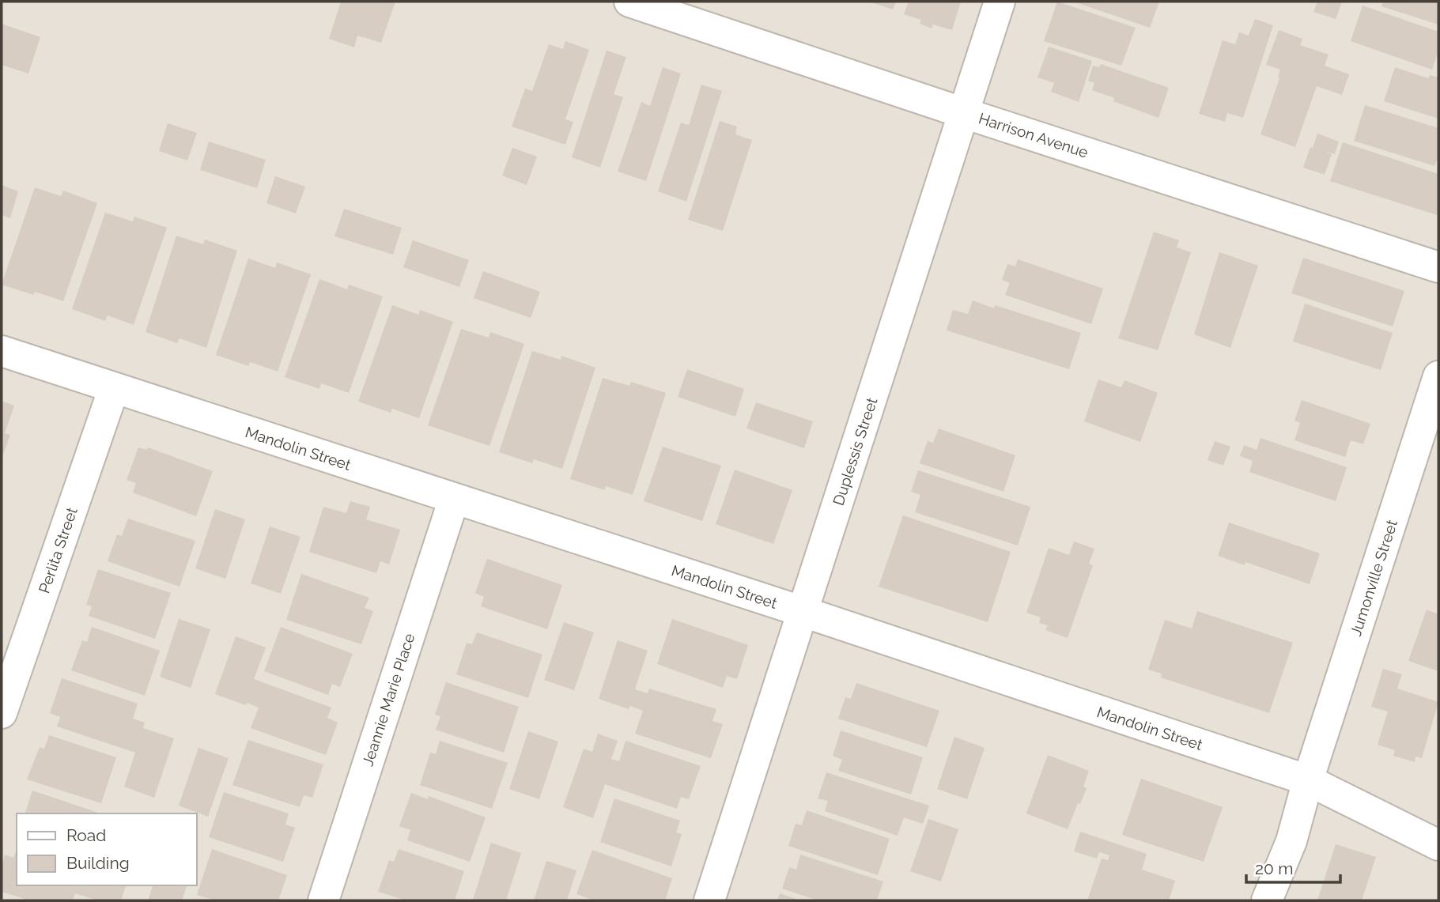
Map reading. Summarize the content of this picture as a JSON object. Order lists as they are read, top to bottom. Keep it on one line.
{"streets":{"street":["Harrison Avenue","Mandolin Street","Duplessis Street","Perlita Street","Jumonville Street","Jeannie Marie Place"]},"crossings":[["Harrison Avenue","Duplessis Street"],["Mandolin Street","Duplessis Street"],["Mandolin Street","Perlita Street"],["Mandolin Street","Jumonville Street"],["Mandolin Street","Jeannie Marie Place"]],"legend":["Road","Building"],"scale_bar":"20 m"}
